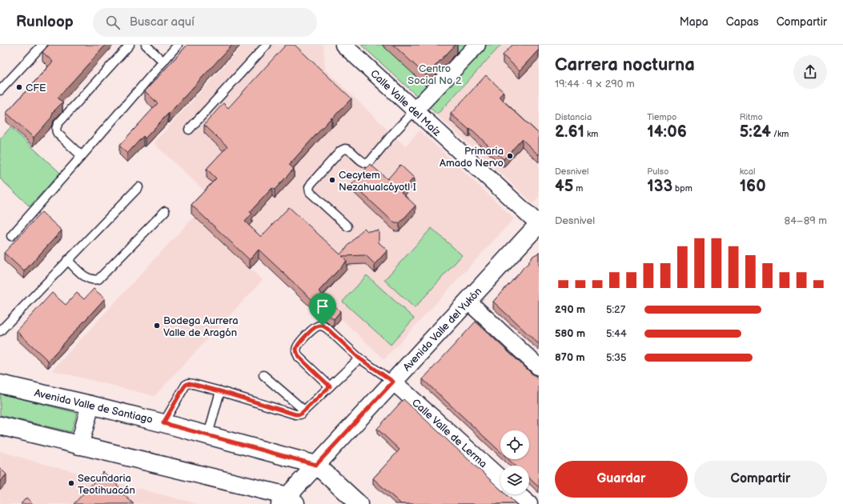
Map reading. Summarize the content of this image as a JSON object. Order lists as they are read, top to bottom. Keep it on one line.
{"streets":{"street":["Calle Valle del Maíz","Avenida Valle del Yukón","Avenida Valle de Santiago","Calle Valle de Lerma"]},"crossings":[["Calle Valle del Maíz","Avenida Valle del Yukón"],["Avenida Valle del Yukón","Avenida Valle de Santiago"],["Avenida Valle del Yukón","Calle Valle de Lerma"]],"parks":["Centro Social No 2"],"places":["CFE","Primaria Amado Nervo","Cecytem Nezahualcóyotl I","Bodega Aurrera Valle de Aragón","Secundaria Teotihuacán"],"page":{"header":"Runloop","search":"Buscar aquí","nav":["Mapa","Capas","Compartir"],"heading":["Carrera nocturna","19:44 · 9 × 290 m"],"stats":[["Distancia","2.61 km"],["Tiempo","14:06"],["Ritmo","5:24 /km"],["Desnivel","45 m"],["Pulso","133 bpm"],["kcal","160"]],"chart":["Desnivel","84–89 m"],"list":[{"name":"290 m","note":"5:27"},{"name":"580 m","note":"5:44"},{"name":"870 m","note":"5:35"}],"buttons":["Guardar","Compartir"]}}
